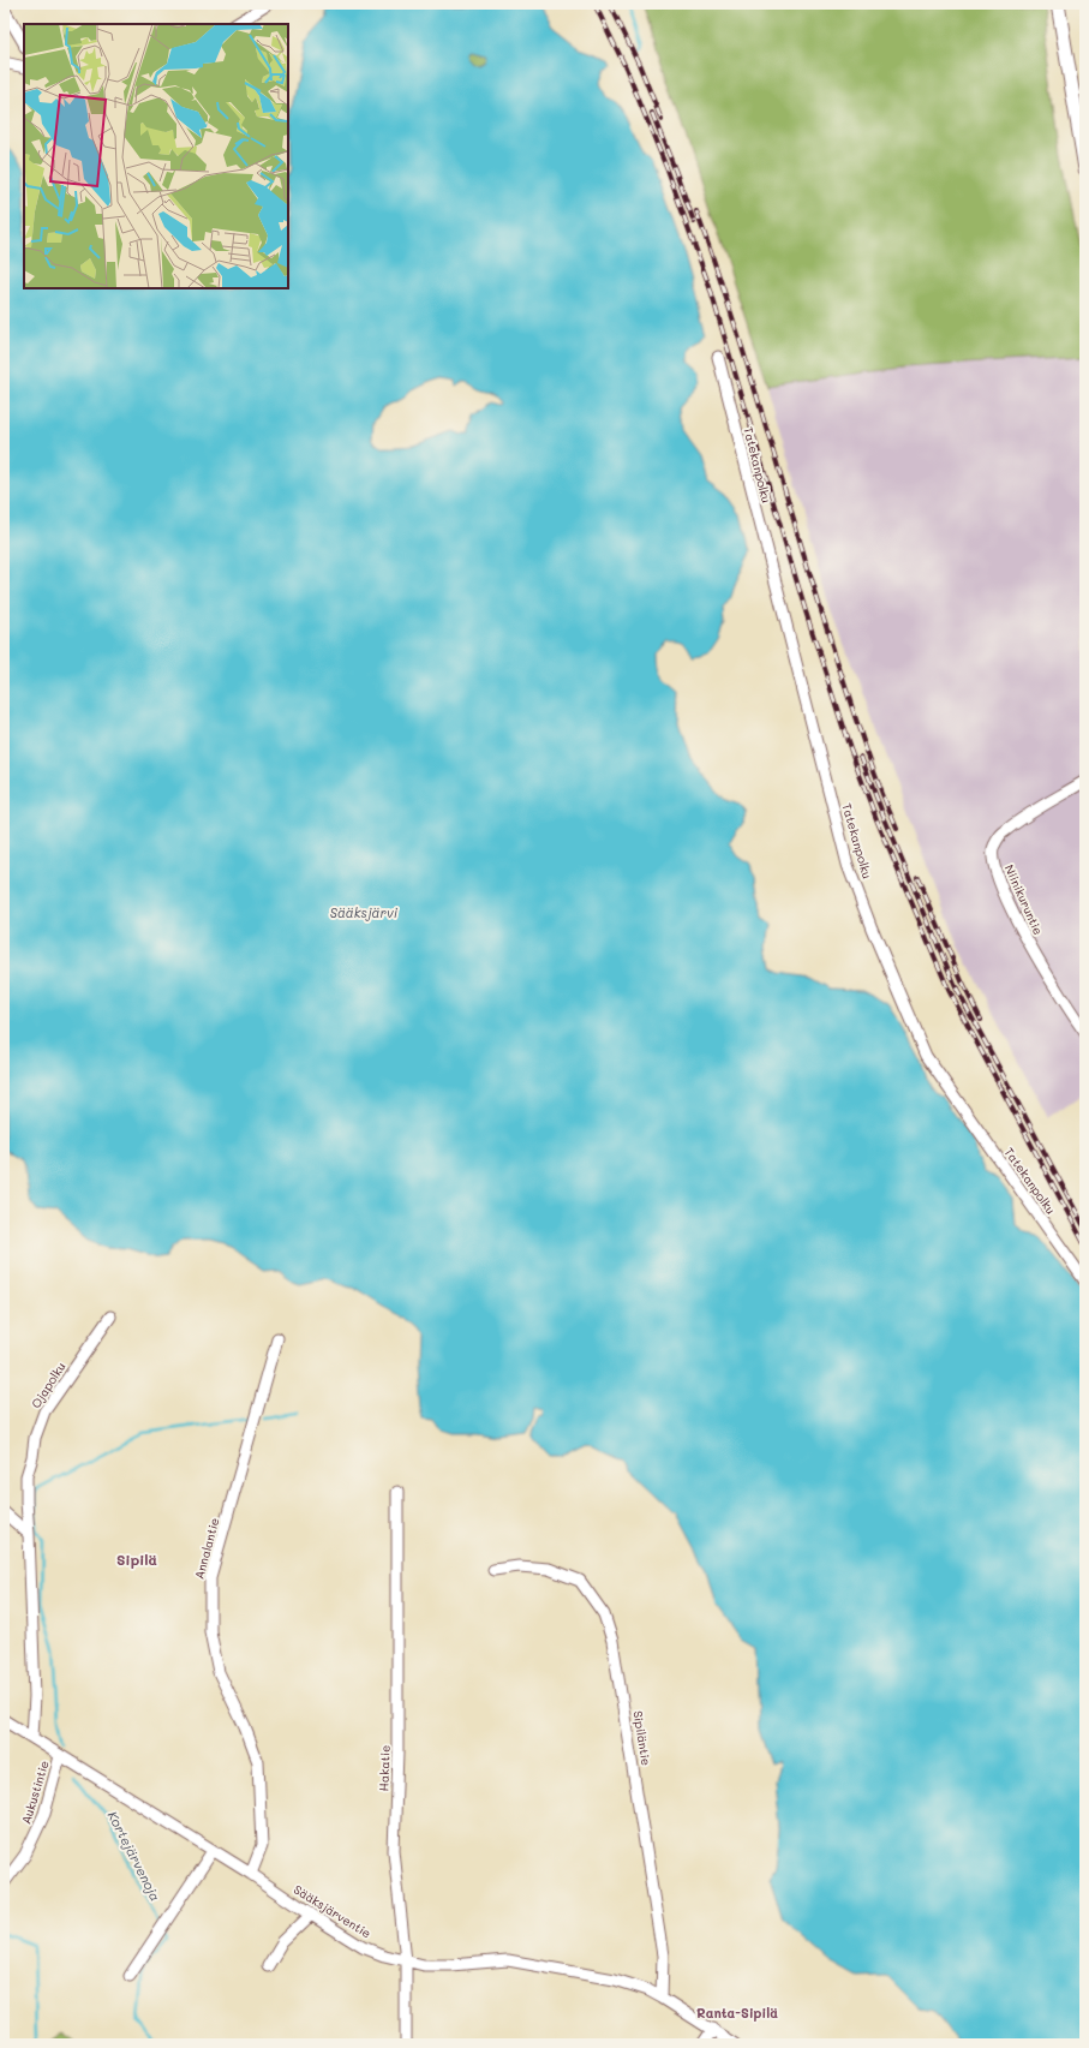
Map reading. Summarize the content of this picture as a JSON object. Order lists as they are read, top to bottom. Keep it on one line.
{"streets":{"street":["Tatekanpolku","Niinikuruntie","Ojapolku","Annalantie","Sipiläntie","Hakatie","Aukustintie","Sääksjärventie"]},"crossings":[["Ojapolku","Sääksjärventie"],["Annalantie","Sääksjärventie"],["Sipiläntie","Sääksjärventie"],["Hakatie","Sääksjärventie"],["Aukustintie","Sääksjärventie"]],"districts":["Sipilä","Ranta-Sipilä"],"water":["Sääksjärvi","Kortejärvenoja"]}
